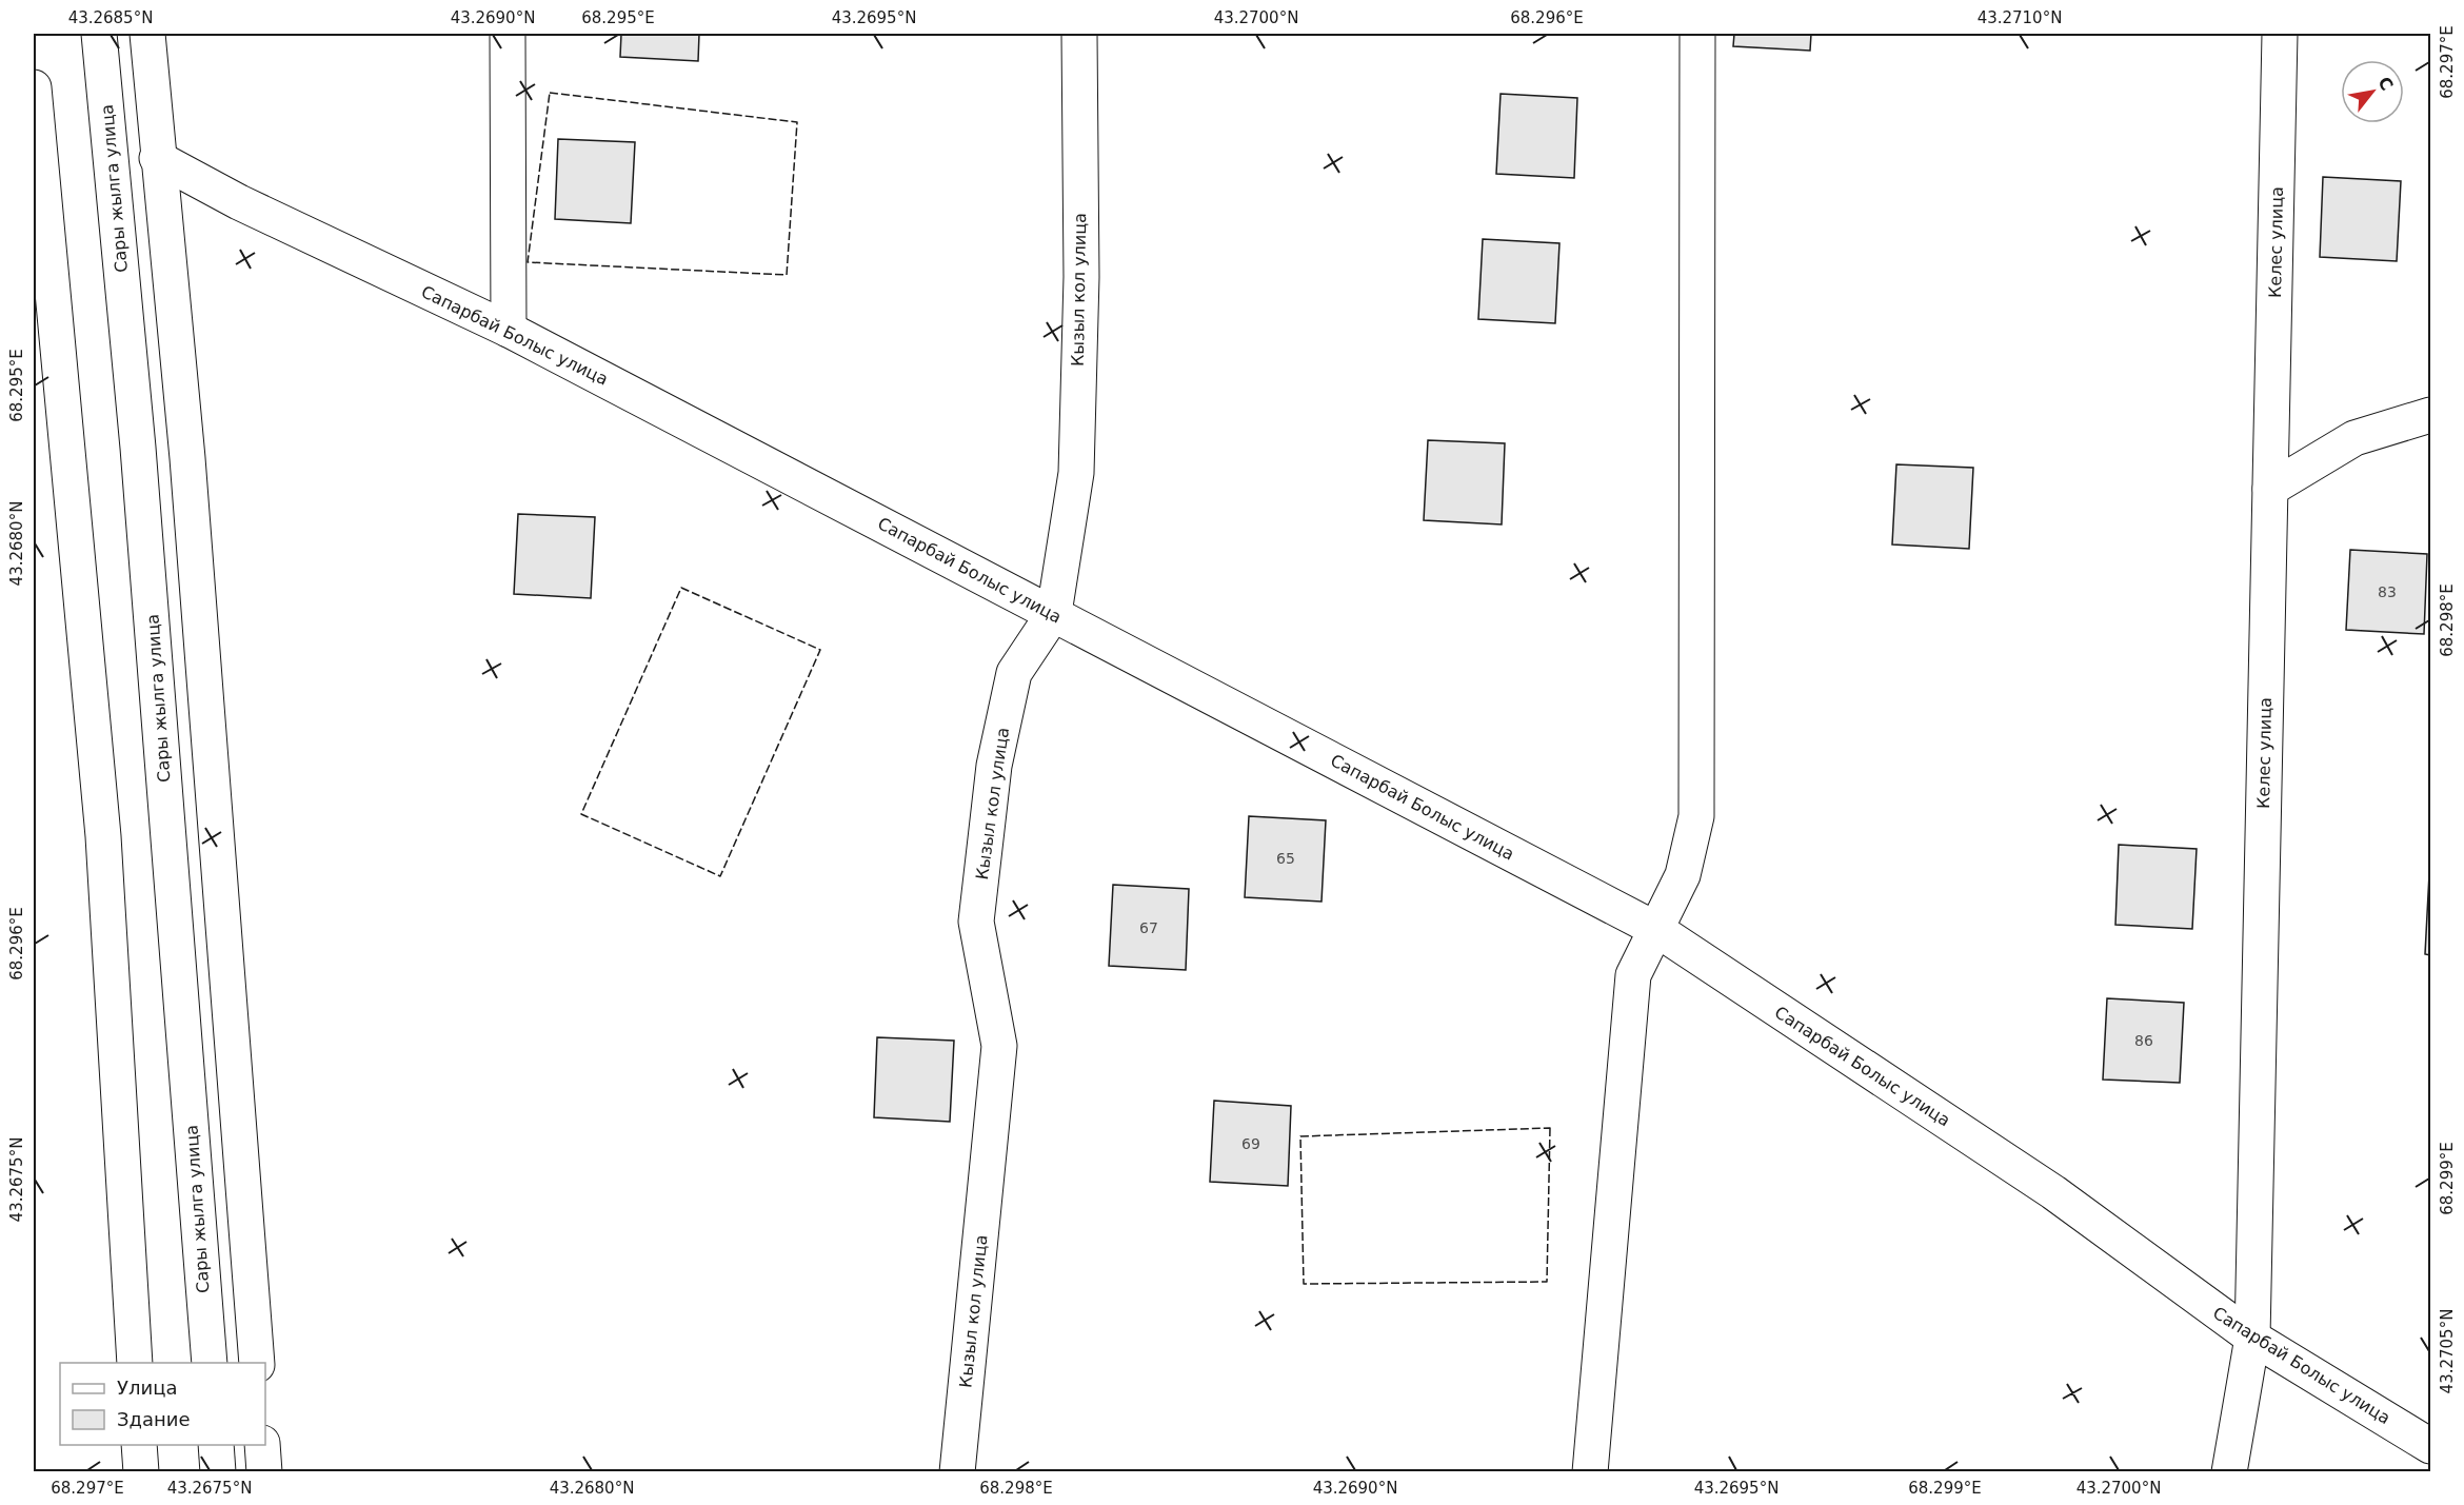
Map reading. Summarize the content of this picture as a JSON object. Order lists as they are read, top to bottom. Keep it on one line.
{"streets":{"street":["Сары жылга улица","Келес улица","Кызыл кол улица","Сапарбай Болыс улица"]},"crossings":[["Келес улица","Сапарбай Болыс улица"],["Кызыл кол улица","Сапарбай Болыс улица"]],"house_numbers":["83","65","67","86","69"],"legend":["Улица","Здание"],"north":"top right","coordinates":["43.2685°N","43.2690°N","68.295°E","43.2695°N","43.2700°N","68.296°E","43.2710°N","68.297°E","43.2680°N","68.298°E","68.299°E","43.2675°N","43.2705°N"]}
